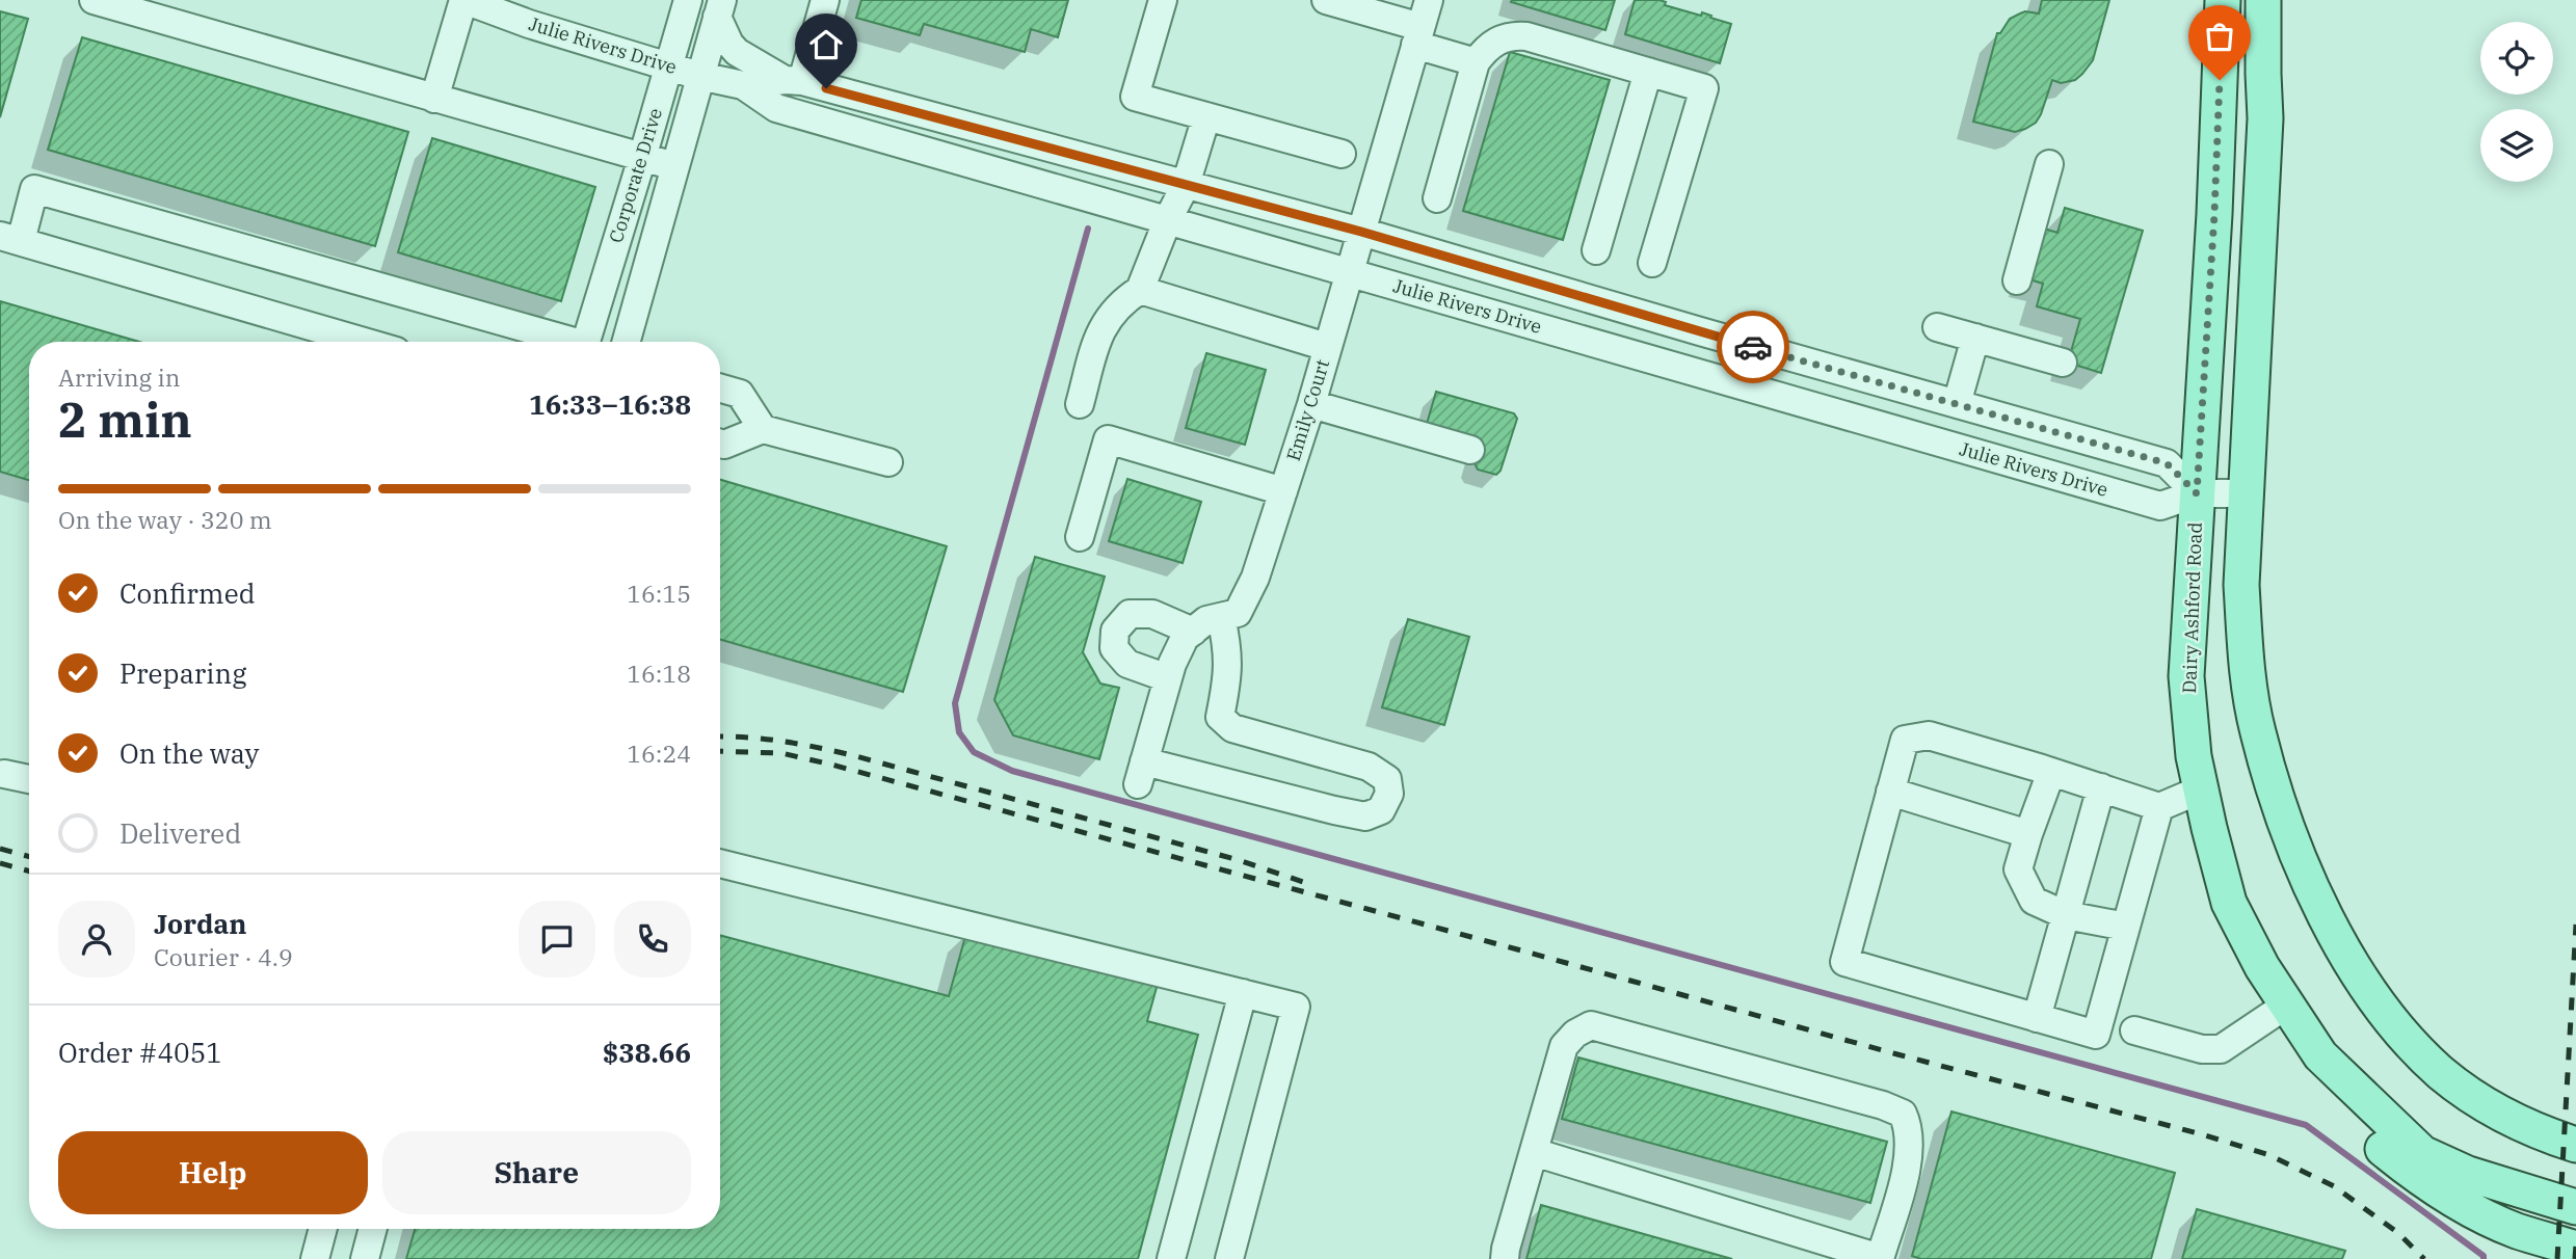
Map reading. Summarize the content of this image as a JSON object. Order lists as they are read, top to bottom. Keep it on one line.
{"streets":{"main road":["Dairy Ashford Road"],"street":["Julie Rivers Drive","Corporate Drive","Emily Court"]},"crossings":[["Julie Rivers Drive","Corporate Drive"],["Julie Rivers Drive","Emily Court"],["Julie Rivers Drive","Dairy Ashford Road"]],"page":{"heading":["2 min","Arriving in","16:33–16:38"],"panel":["Jordan","Courier · 4.9","Order #4051","$38.66"],"bar":"On the way · 320 m","list":[["Confirmed","16:15"],["Preparing","16:18"],["On the way","16:24"],"Delivered"],"buttons":["Help","Share"]}}
